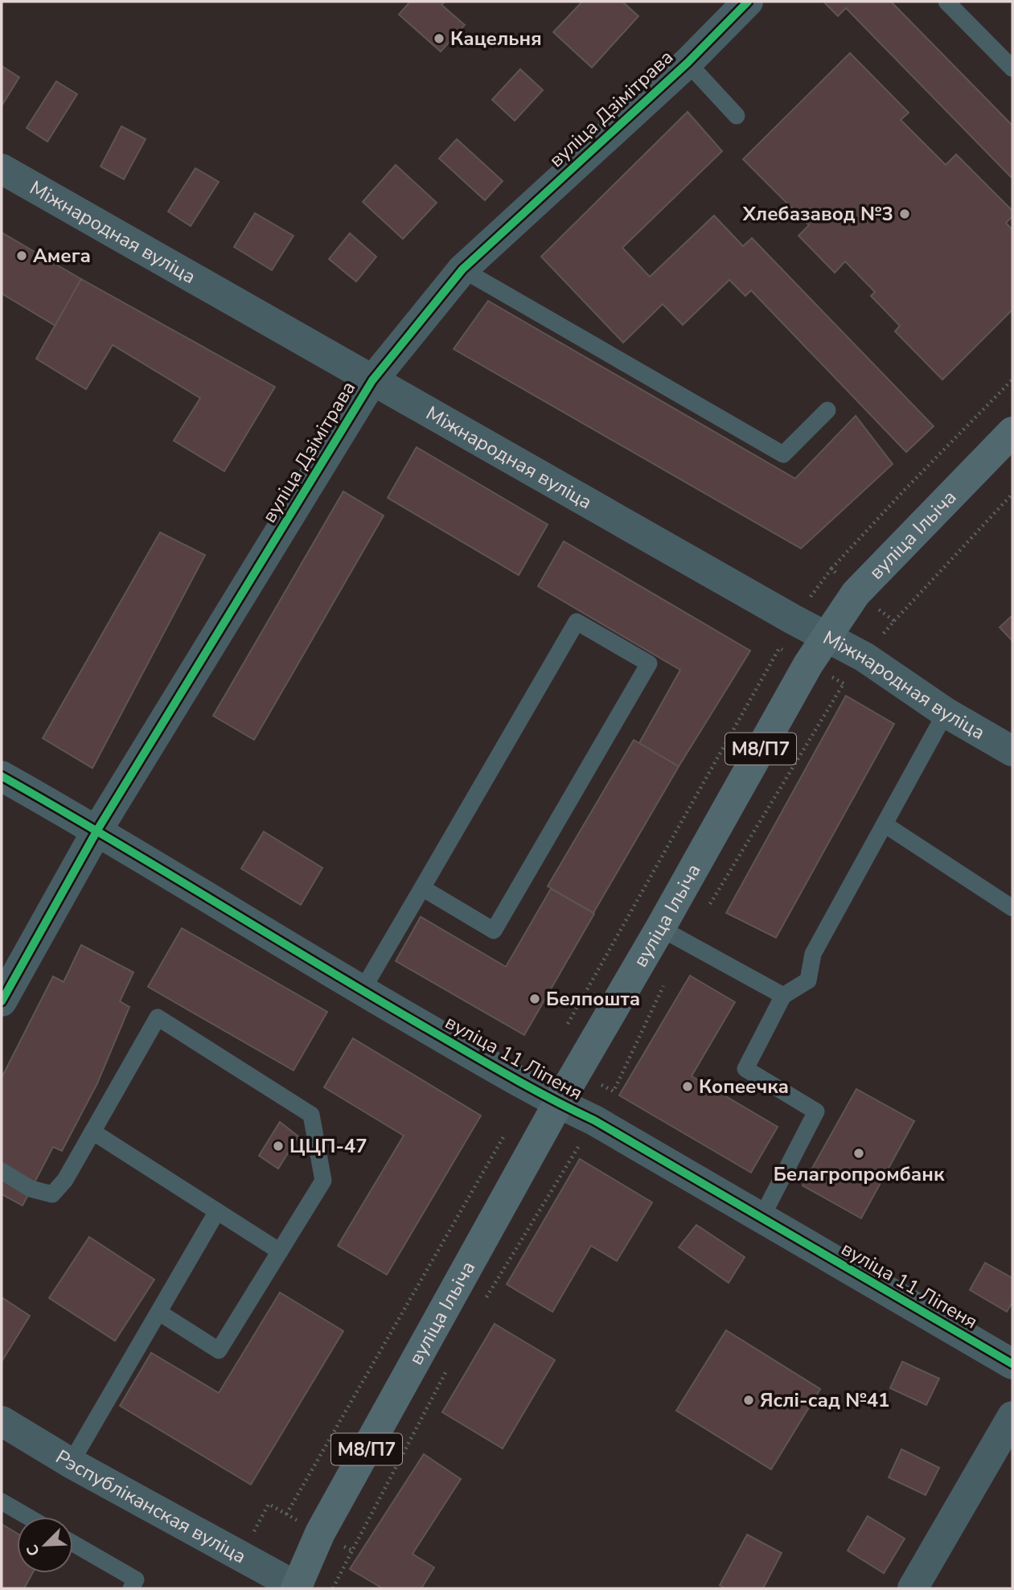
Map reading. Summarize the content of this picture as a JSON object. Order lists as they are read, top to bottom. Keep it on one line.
{"streets":{"main road":["вуліца Ільіча","М8/П7"],"street":["вуліца Дзімітрава","Міжнародная вуліца","вуліца 11 Ліпеня","Рэспубліканская вуліца"]},"crossings":[["вуліца Дзімітрава","Міжнародная вуліца"],["вуліца Дзімітрава","вуліца 11 Ліпеня"],["Міжнародная вуліца","вуліца Ільіча"],["вуліца Ільіча","вуліца 11 Ліпеня"],["вуліца Ільіча","Рэспубліканская вуліца"]],"places":["Кацельня","Хлебазавод №3","Амега","Белпошта","Копеечка","ЦЦП-47","Белагропромбанк","Яслі-сад №41"],"north":"bottom left"}
